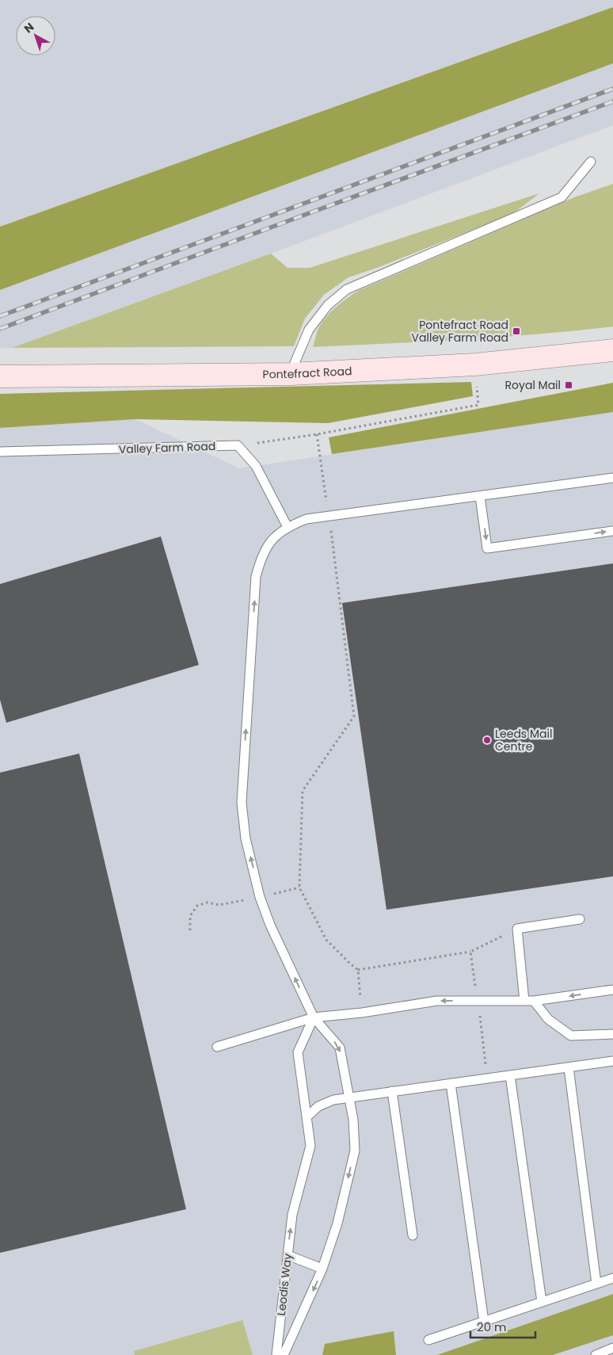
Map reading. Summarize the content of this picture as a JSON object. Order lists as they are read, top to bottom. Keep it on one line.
{"streets":{"main road":["Pontefract Road"],"lane":["Valley Farm Road","Leodis Way"]},"places":{"transit":["Pontefract Road Valley Farm Road","Royal Mail"],"other":["Leeds Mail Centre"]},"scale_bar":"20 m","north":"top left"}
